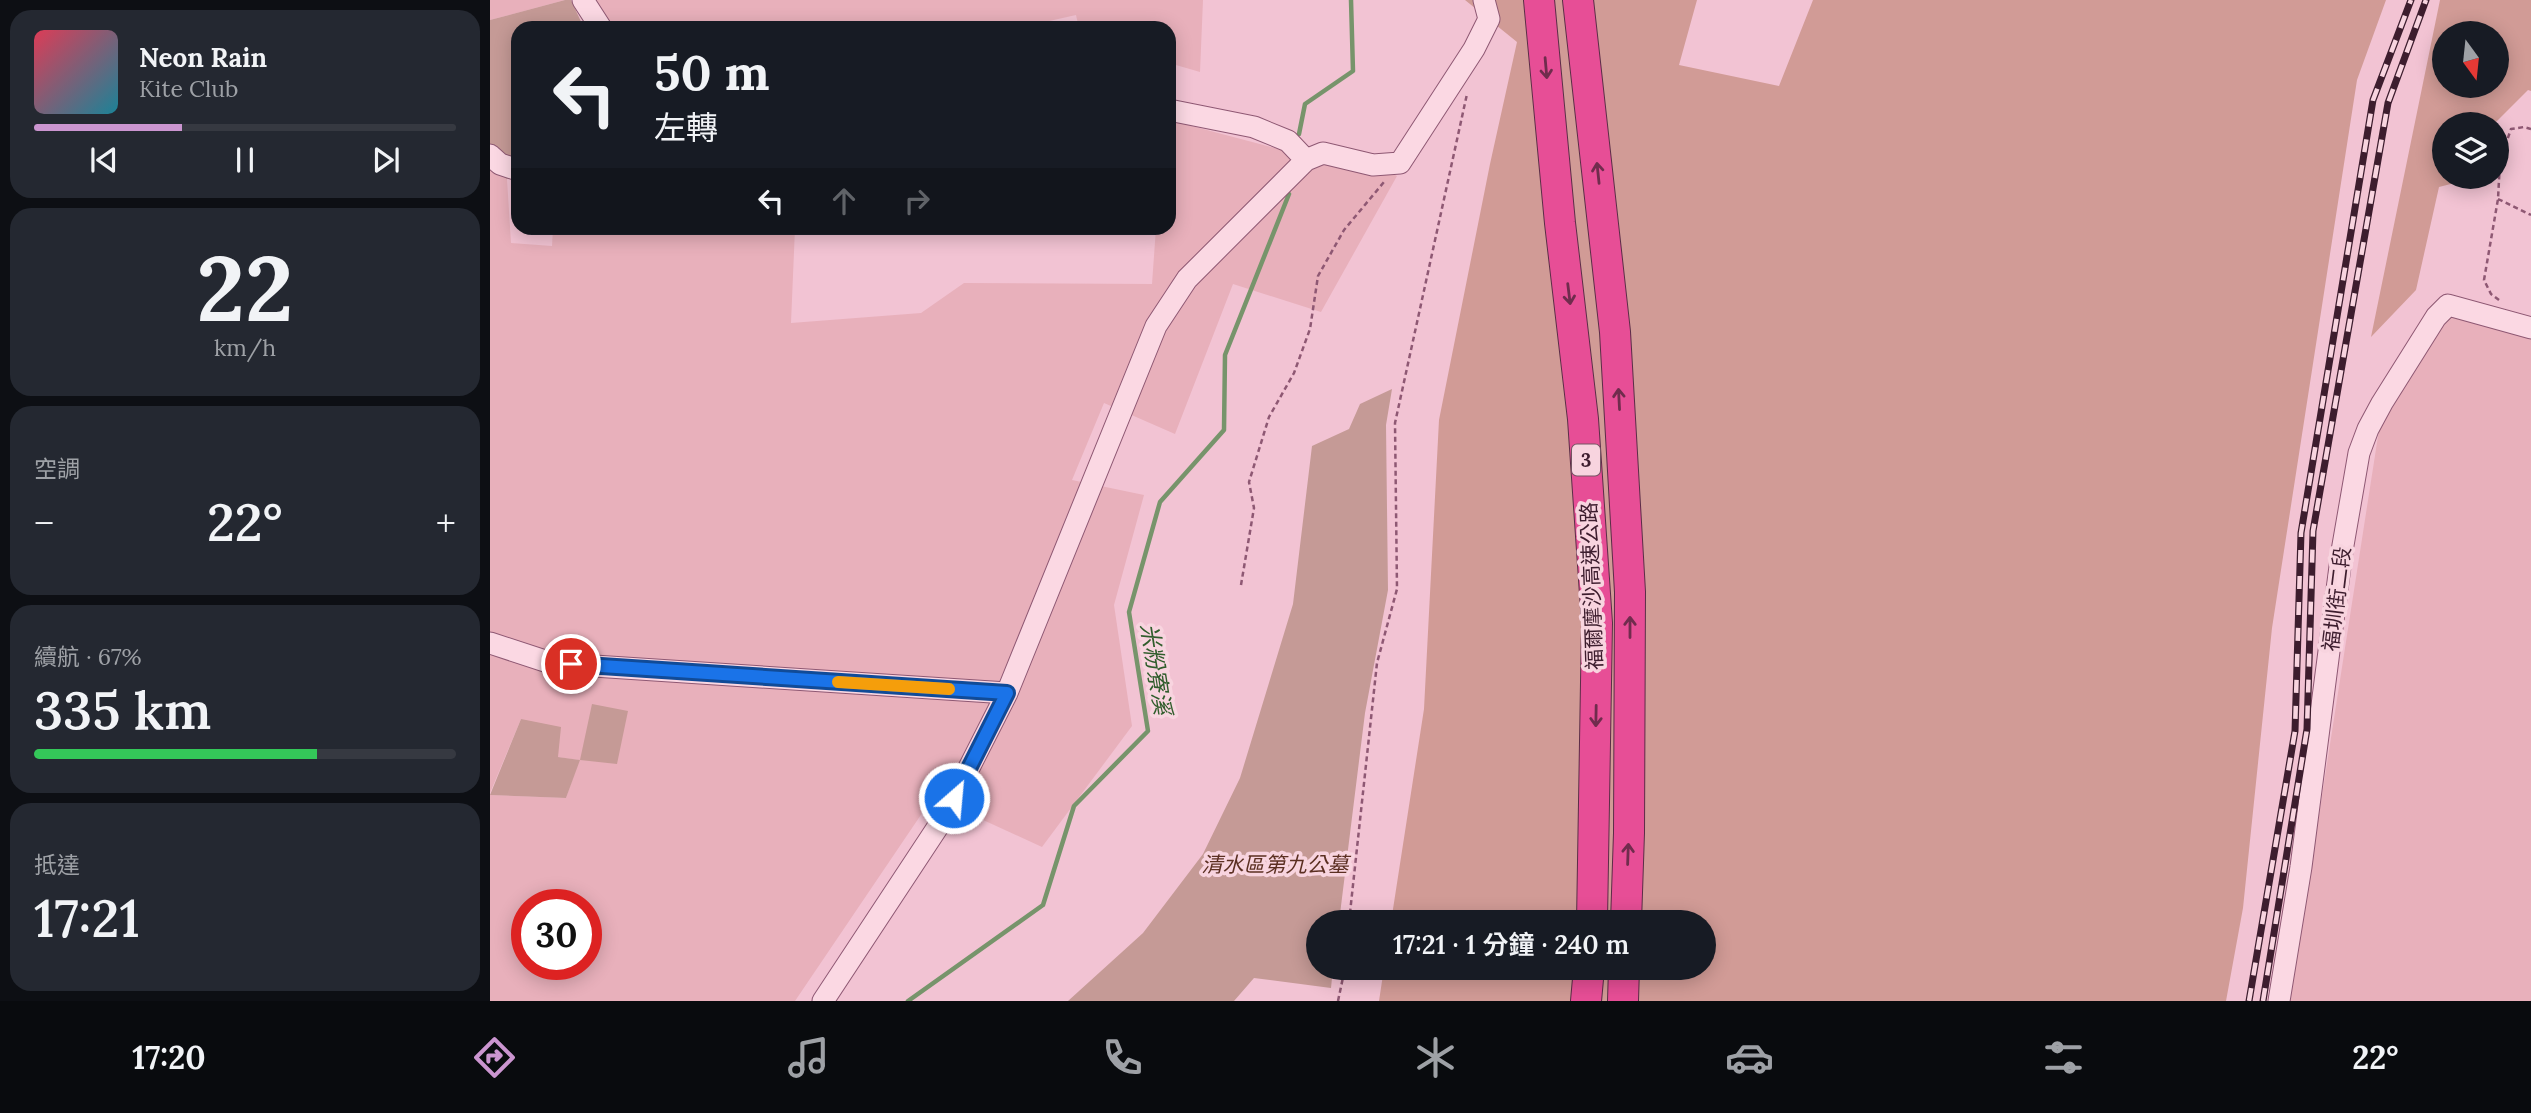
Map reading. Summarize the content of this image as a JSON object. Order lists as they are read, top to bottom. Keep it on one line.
{"streets":{"highway":["3","福爾摩沙高速公路"],"street":["福圳街二段"]},"water":["米粉寮溪"],"parks":["清水區第九公墓"],"north":"bottom","page":{"turn":["50 m","左轉"],"song":["Neon Rain","Kite Club"],"tile":[["22","km/h"],"空調",["續航 · 67%","335 km"],["抵達","17:21"]],"heat":["−","22°","+"],"limit":"30","trip":"17:21 · 1 分鐘 · 240 m","tabs":["17:20","22°"]}}
